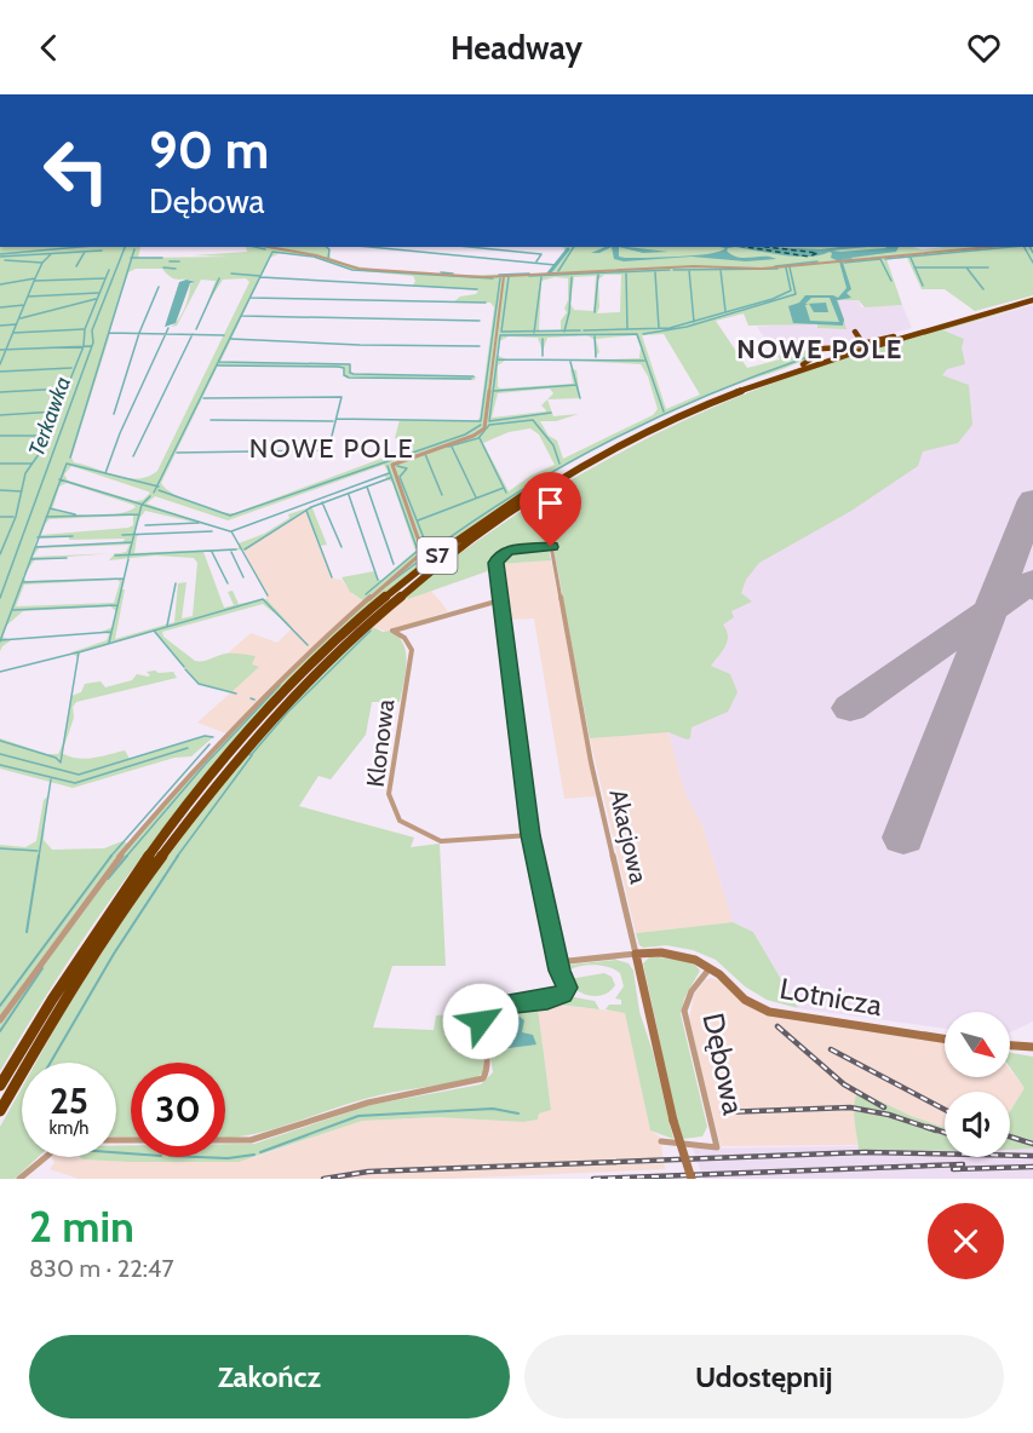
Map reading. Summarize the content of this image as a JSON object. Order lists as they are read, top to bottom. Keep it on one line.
{"streets":{"highway":["S7"],"street":["Klonowa","Akacjowa","Lotnicza","Dębowa"]},"crossings":[["Lotnicza","Dębowa"]],"districts":["NOWE POLE","NOWE POLE"],"water":["Terkawka"],"north":"bottom right","page":{"header":"Headway","turn":["90 m","Dębowa"],"speed":"25 km/h","limit":"30","heading":["2 min","830 m · 22:47"],"buttons":["Zakończ","Udostępnij"]}}
